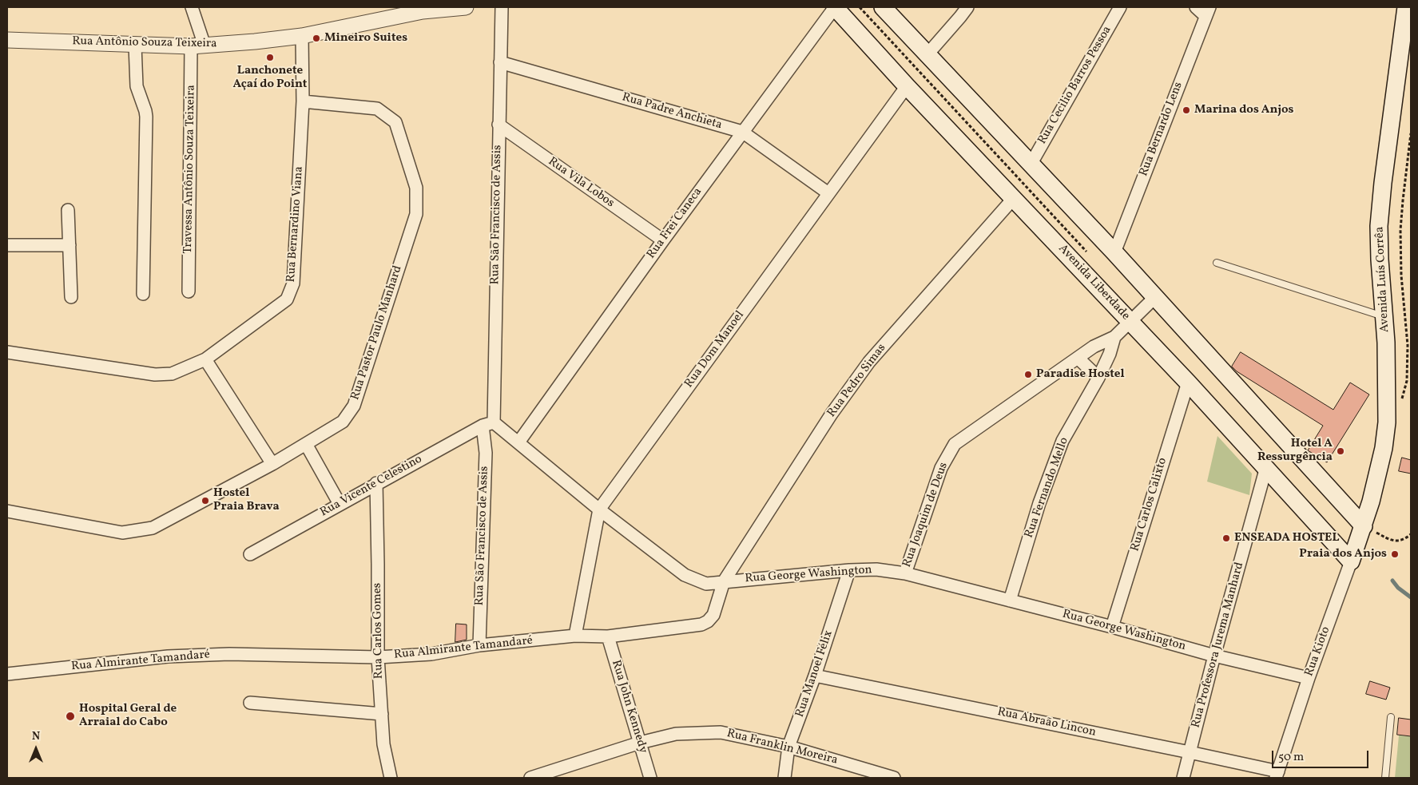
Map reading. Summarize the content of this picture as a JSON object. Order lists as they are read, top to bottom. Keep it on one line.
{"streets":{"main road":["Avenida Luís Corrêa","Avenida Liberdade","Rua Kioto"],"street":["Rua Antônio Souza Teixeira","Rua Cecilio Barros Pessoa","Rua Padre Anchieta","Rua Bernardo Lens","Travessa Antônio Souza Teixeira","Rua Vila Lobos","Rua São Francisco de Assis","Rua Frei Caneca","Rua Bernardino Viana","Rua Pastor Paulo Manhard","Rua Dom Manoel","Rua Pedro Simas","Rua Vicente Celestino","Rua Fernando Mello","Rua Carlos Calixto","Rua Joaquim de Deus","Rua George Washington","Rua Carlos Gomes","Rua Professora Jurema Manhard","Rua Almirante Tamandaré","Rua Manoel Félix","Rua John Kennedy","Rua Abraão Lincon","Rua Franklin Moreira"]},"crossings":[["Rua Antônio Souza Teixeira","Travessa Antônio Souza Teixeira"],["Rua Antônio Souza Teixeira","Rua Bernardino Viana"],["Rua Padre Anchieta","Rua São Francisco de Assis"],["Rua Padre Anchieta","Rua Frei Caneca"],["Rua Padre Anchieta","Rua Dom Manoel"],["Rua Vila Lobos","Rua São Francisco de Assis"],["Rua Vila Lobos","Rua Frei Caneca"],["Rua São Francisco de Assis","Rua Vicente Celestino"],["Rua São Francisco de Assis","Rua George Washington"],["Rua São Francisco de Assis","Rua Almirante Tamandaré"],["Rua Frei Caneca","Avenida Liberdade"],["Rua Frei Caneca","Rua George Washington"],["Rua Bernardino Viana","Rua Pastor Paulo Manhard"],["Avenida Luís Corrêa","Rua Kioto"],["Avenida Liberdade","Rua Dom Manoel"],["Avenida Liberdade","Rua Pedro Simas"],["Avenida Liberdade","Rua Carlos Calixto"],["Avenida Liberdade","Rua Joaquim de Deus"],["Avenida Liberdade","Rua Professora Jurema Manhard"],["Avenida Liberdade","Rua Kioto"],["Rua Dom Manoel","Rua George Washington"],["Rua Dom Manoel","Rua Almirante Tamandaré"],["Rua Pedro Simas","Rua George Washington"],["Rua Pedro Simas","Rua Almirante Tamandaré"],["Rua Vicente Celestino","Rua George Washington"],["Rua Vicente Celestino","Rua Carlos Gomes"],["Rua Fernando Mello","Rua Joaquim de Deus"],["Rua Fernando Mello","Rua George Washington"],["Rua Carlos Calixto","Rua George Washington"],["Rua Joaquim de Deus","Rua George Washington"],["Rua George Washington","Rua Professora Jurema Manhard"],["Rua George Washington","Rua Almirante Tamandaré"],["Rua George Washington","Rua Kioto"],["Rua George Washington","Rua Manoel Félix"],["Rua Carlos Gomes","Rua Almirante Tamandaré"],["Rua Professora Jurema Manhard","Rua Abraão Lincon"],["Rua Almirante Tamandaré","Rua John Kennedy"],["Rua Kioto","Rua Abraão Lincon"],["Rua Manoel Félix","Rua Abraão Lincon"],["Rua Manoel Félix","Rua Franklin Moreira"],["Rua John Kennedy","Rua Franklin Moreira"]],"places":["Mineiro Suites","Lanchonete Açaí do Point","Marina dos Anjos","Paradise Hostel","Hotel A Ressurgência","Hostel Praia Brava","ENSEADA HOSTEL","Praia dos Anjos","Hospital Geral de Arraial do Cabo"],"scale_bar":"50 m","north":"top"}
